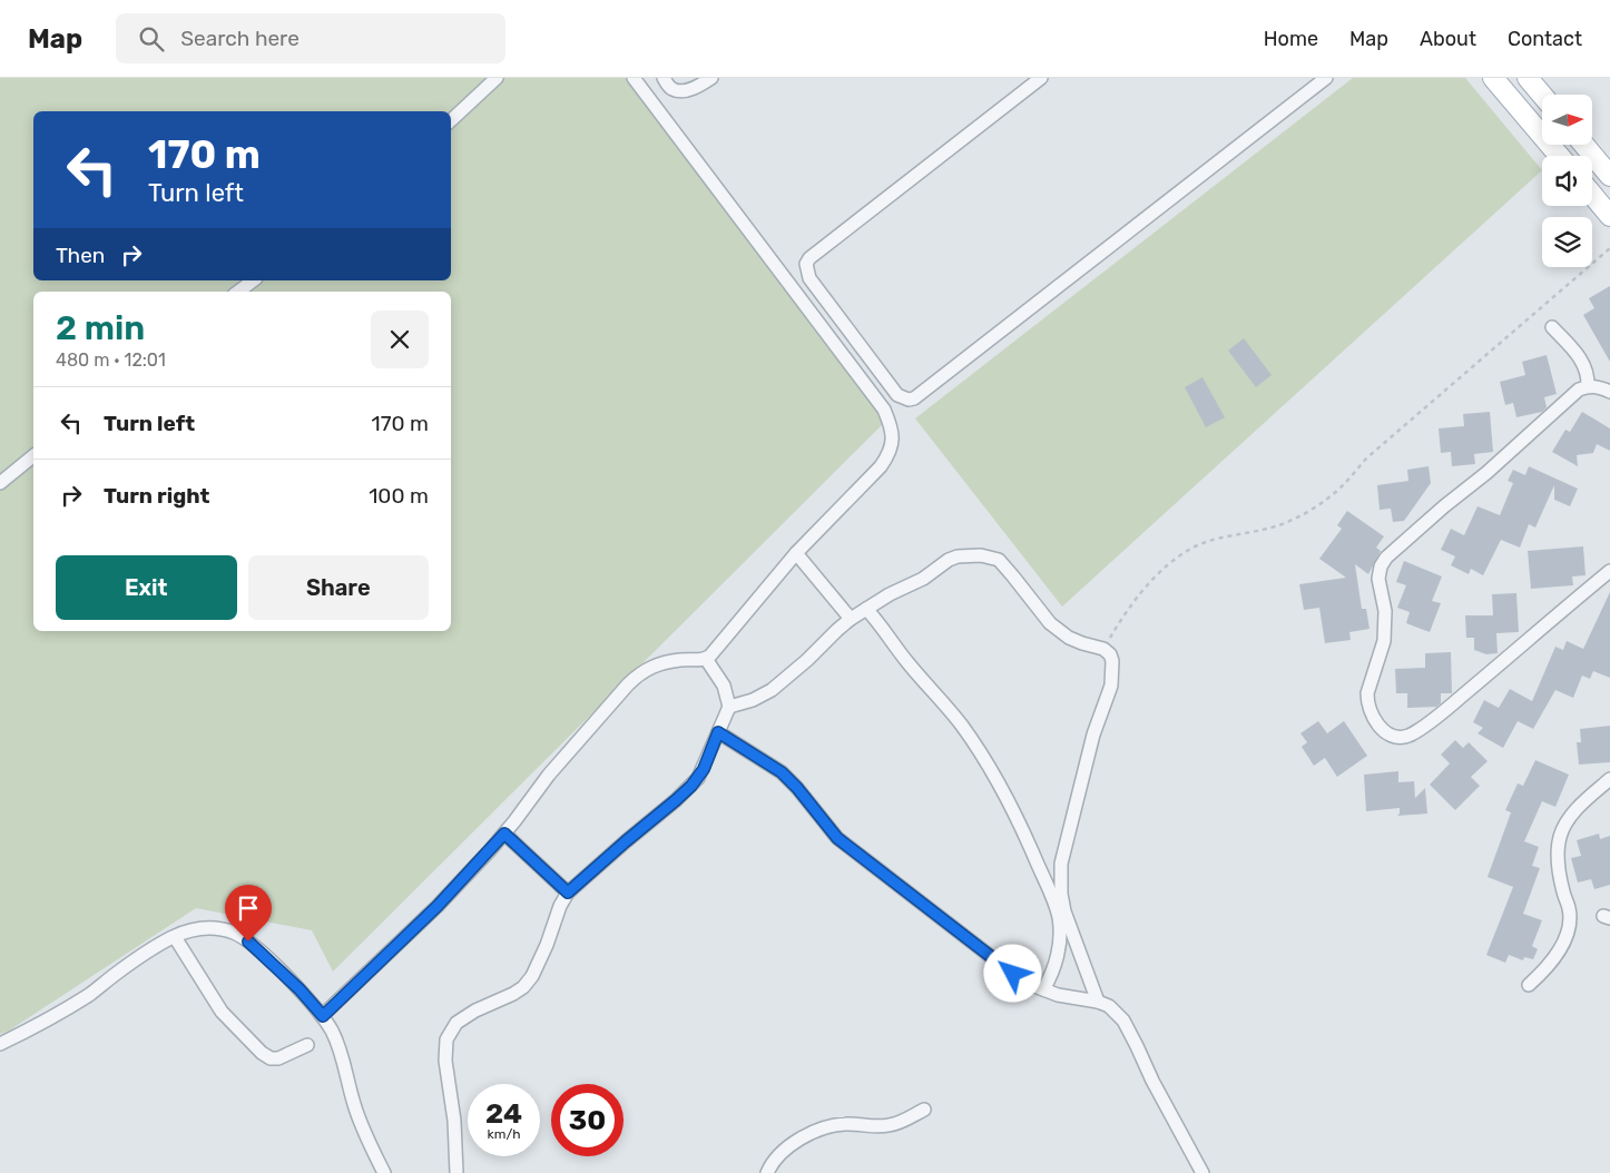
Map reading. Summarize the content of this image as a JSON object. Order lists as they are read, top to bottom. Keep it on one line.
{"north":"right","page":{"header":"Map","search":"Search here","nav":["Home","Map","About","Contact"],"turn":["170 m","Turn left"],"then":"Then","heading":["2 min","480 m · 12:01"],"list":[{"name":"Turn left","value":"170 m"},{"name":"Turn right","value":"100 m"}],"buttons":["Exit","Share"],"speed":"24 km/h","limit":"30"}}
